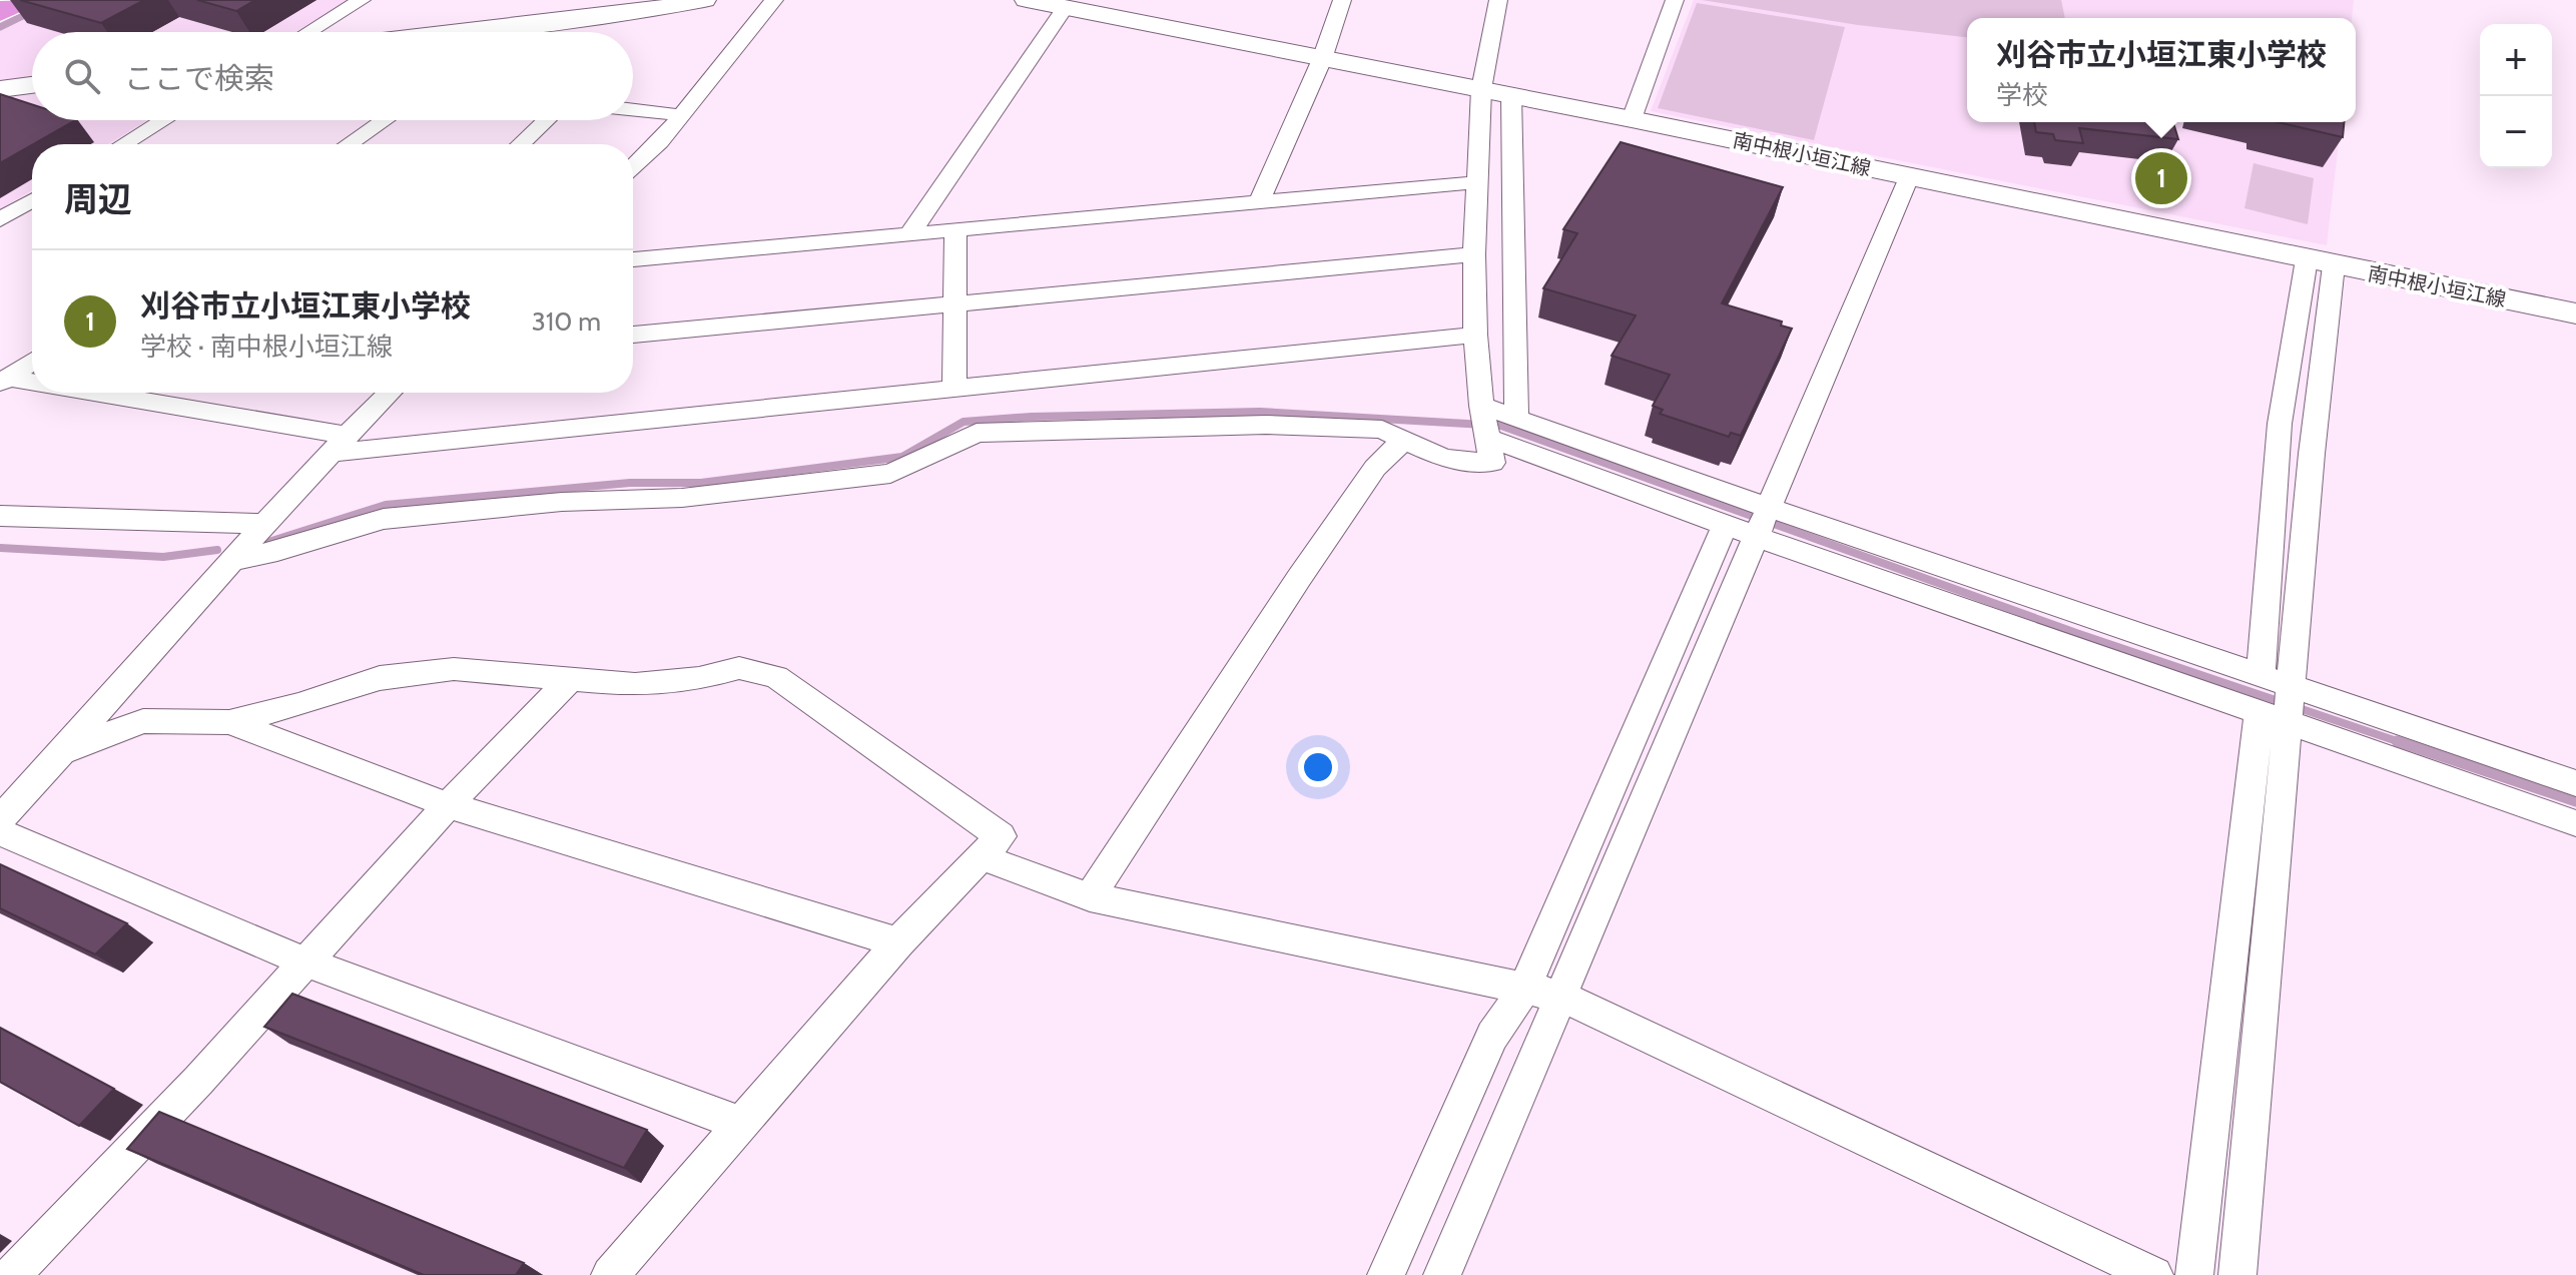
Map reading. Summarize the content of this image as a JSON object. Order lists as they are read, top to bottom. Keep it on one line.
{"streets":{"main road":["南中根小垣江線"]},"page":{"popup":["刈谷市立小垣江東小学校","学校"],"map_buttons":["+","−"],"search":"ここで検索","heading":"周辺","pins":"1","list":[{"mark":"1","name":"刈谷市立小垣江東小学校","note":"学校 · 南中根小垣江線","value":"310 m"}]}}
